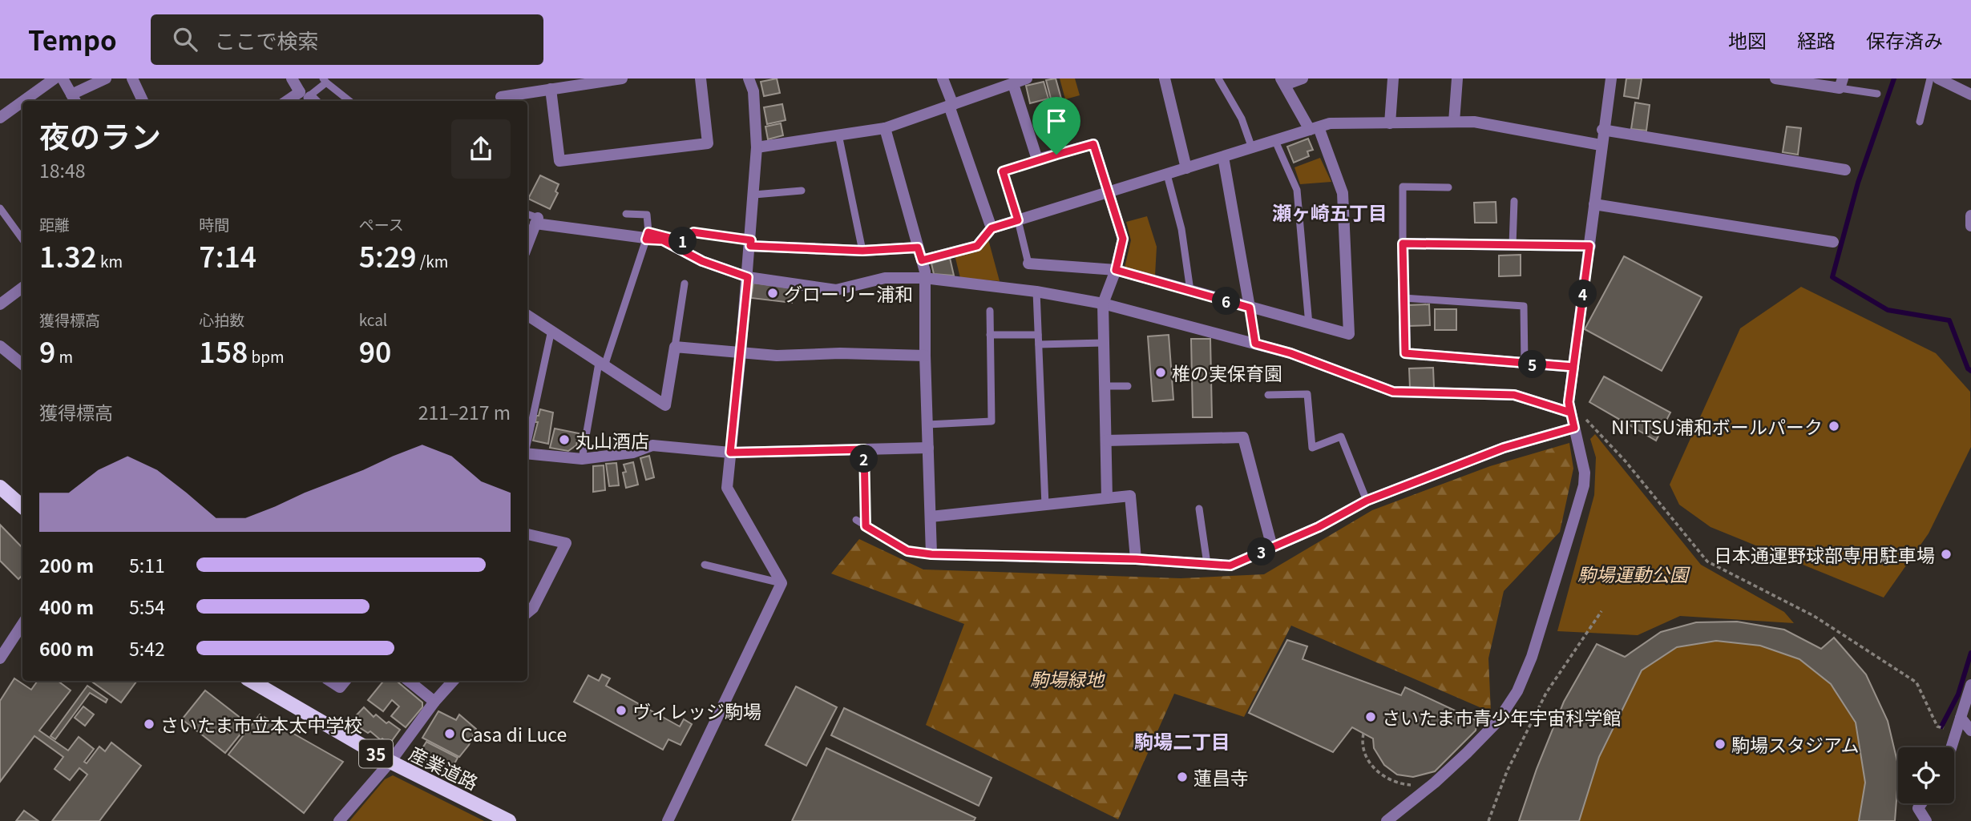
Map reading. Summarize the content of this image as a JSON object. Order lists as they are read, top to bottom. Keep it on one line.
{"streets":{"main road":["35","産業道路"]},"districts":["瀬ヶ崎五丁目","駒場二丁目"],"parks":["駒場運動公園","駒場緑地"],"places":["グローリー浦和","椎の実保育園","NITTSU浦和ボールパーク","丸山酒店","日本通運野球部専用駐車場","ヴィレッジ駒場","さいたま市青少年宇宙科学館","さいたま市立本太中学校","Casa di Luce","駒場スタジアム","蓮昌寺"],"page":{"header":"Tempo","search":"ここで検索","nav":["地図","経路","保存済み"],"heading":["夜のラン","18:48"],"stats":[["距離","1.32 km"],["時間","7:14"],["ペース","5:29 /km"],["獲得標高","9 m"],["心拍数","158 bpm"],["kcal","90"]],"pins":["1","4","6","5","2","3"],"chart":["獲得標高","211–217 m"],"list":[{"name":"200 m","note":"5:11"},{"name":"400 m","note":"5:54"},{"name":"600 m","note":"5:42"}]}}
